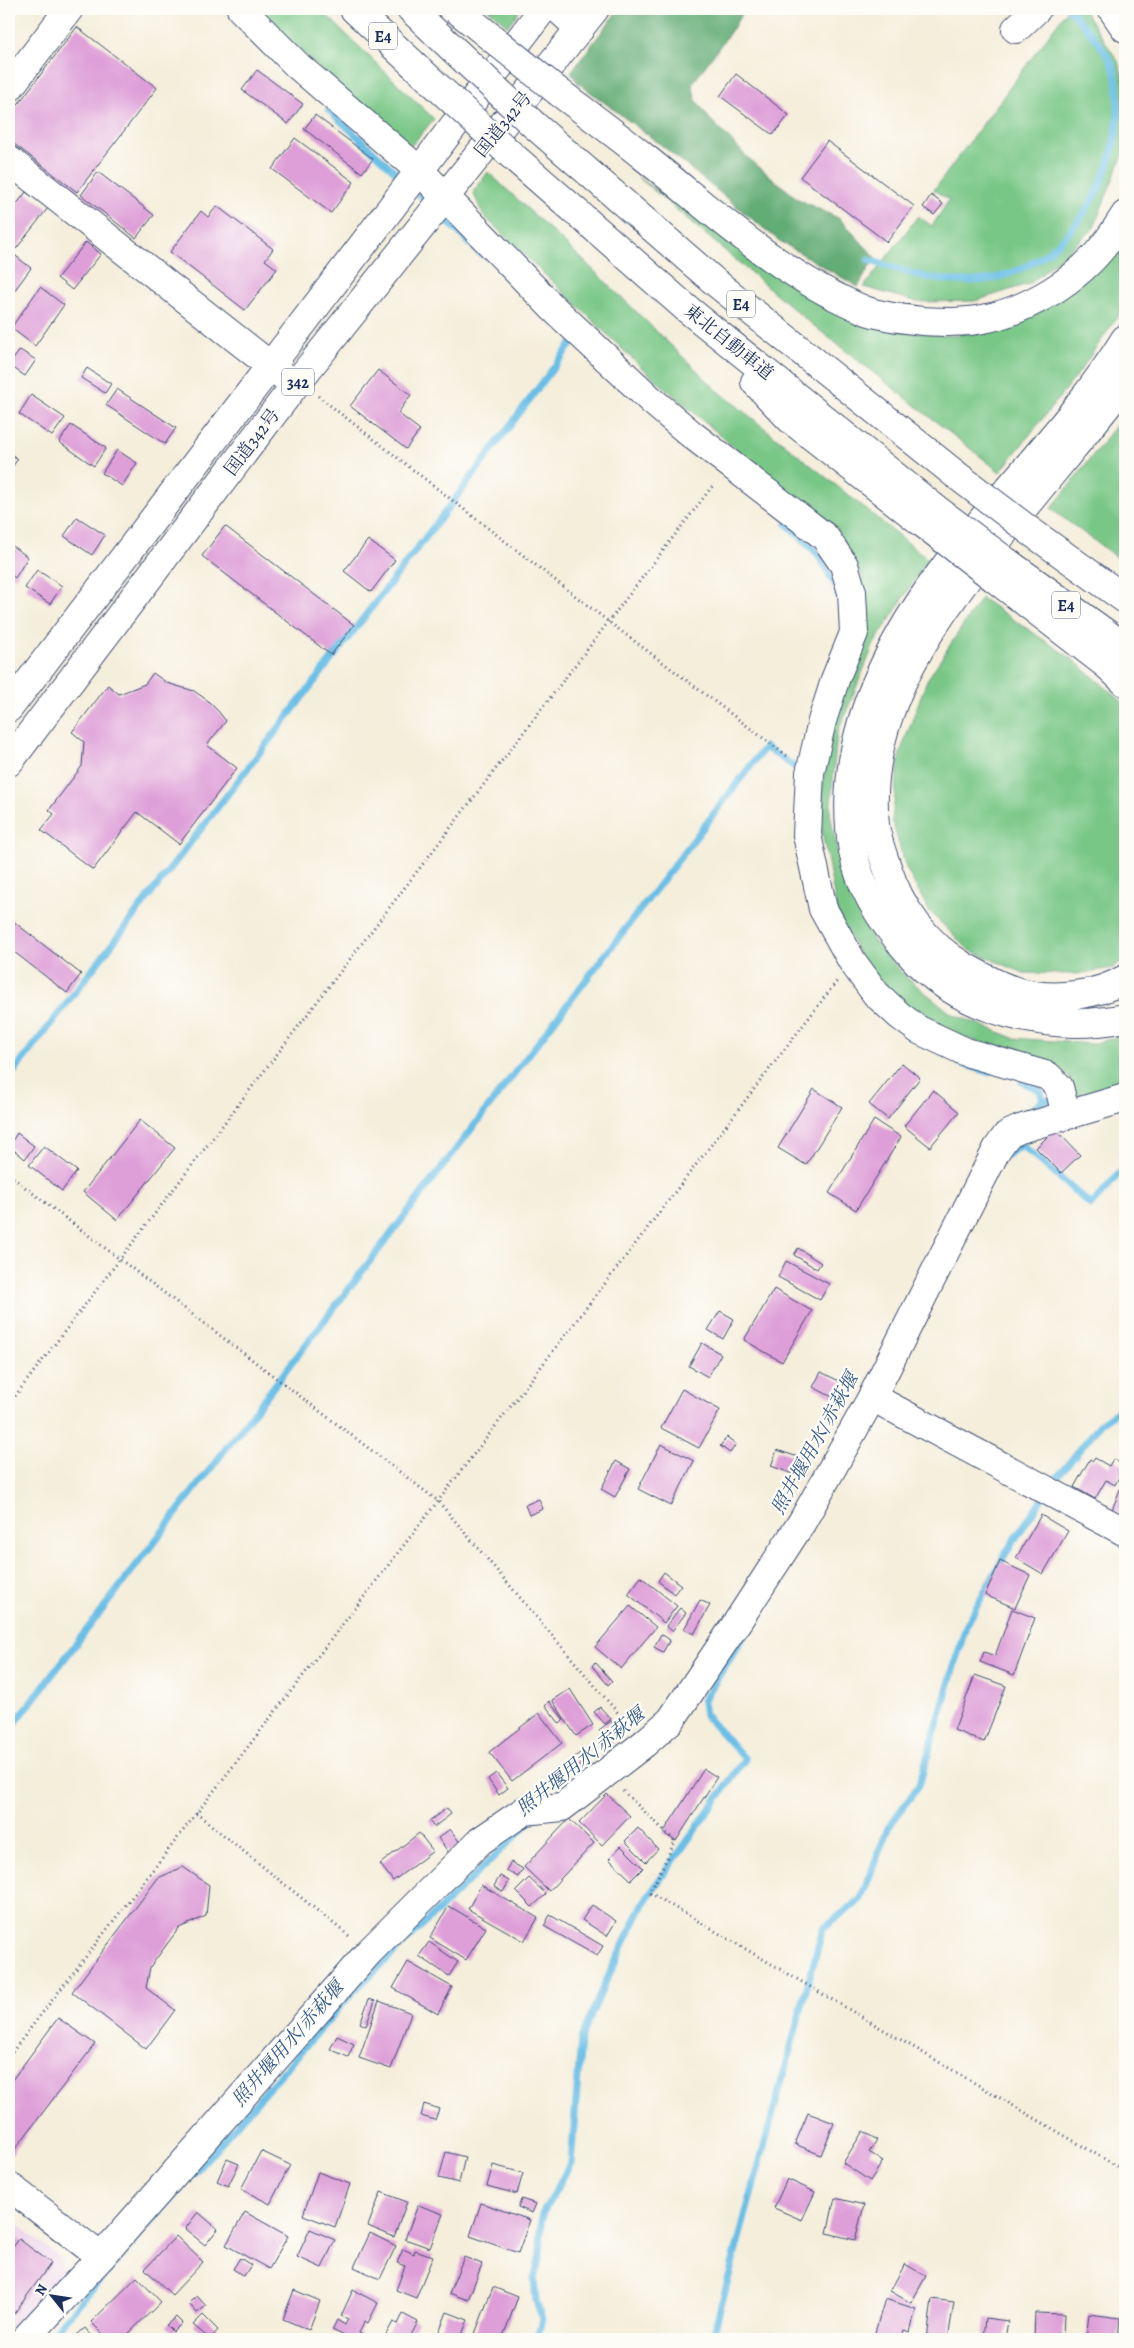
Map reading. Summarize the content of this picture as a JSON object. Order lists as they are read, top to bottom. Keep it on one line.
{"streets":{"main road":["E4","国道342号","東北自動車道","342"]},"water":["照井堰用水/赤萩堰"],"north":"top left"}
